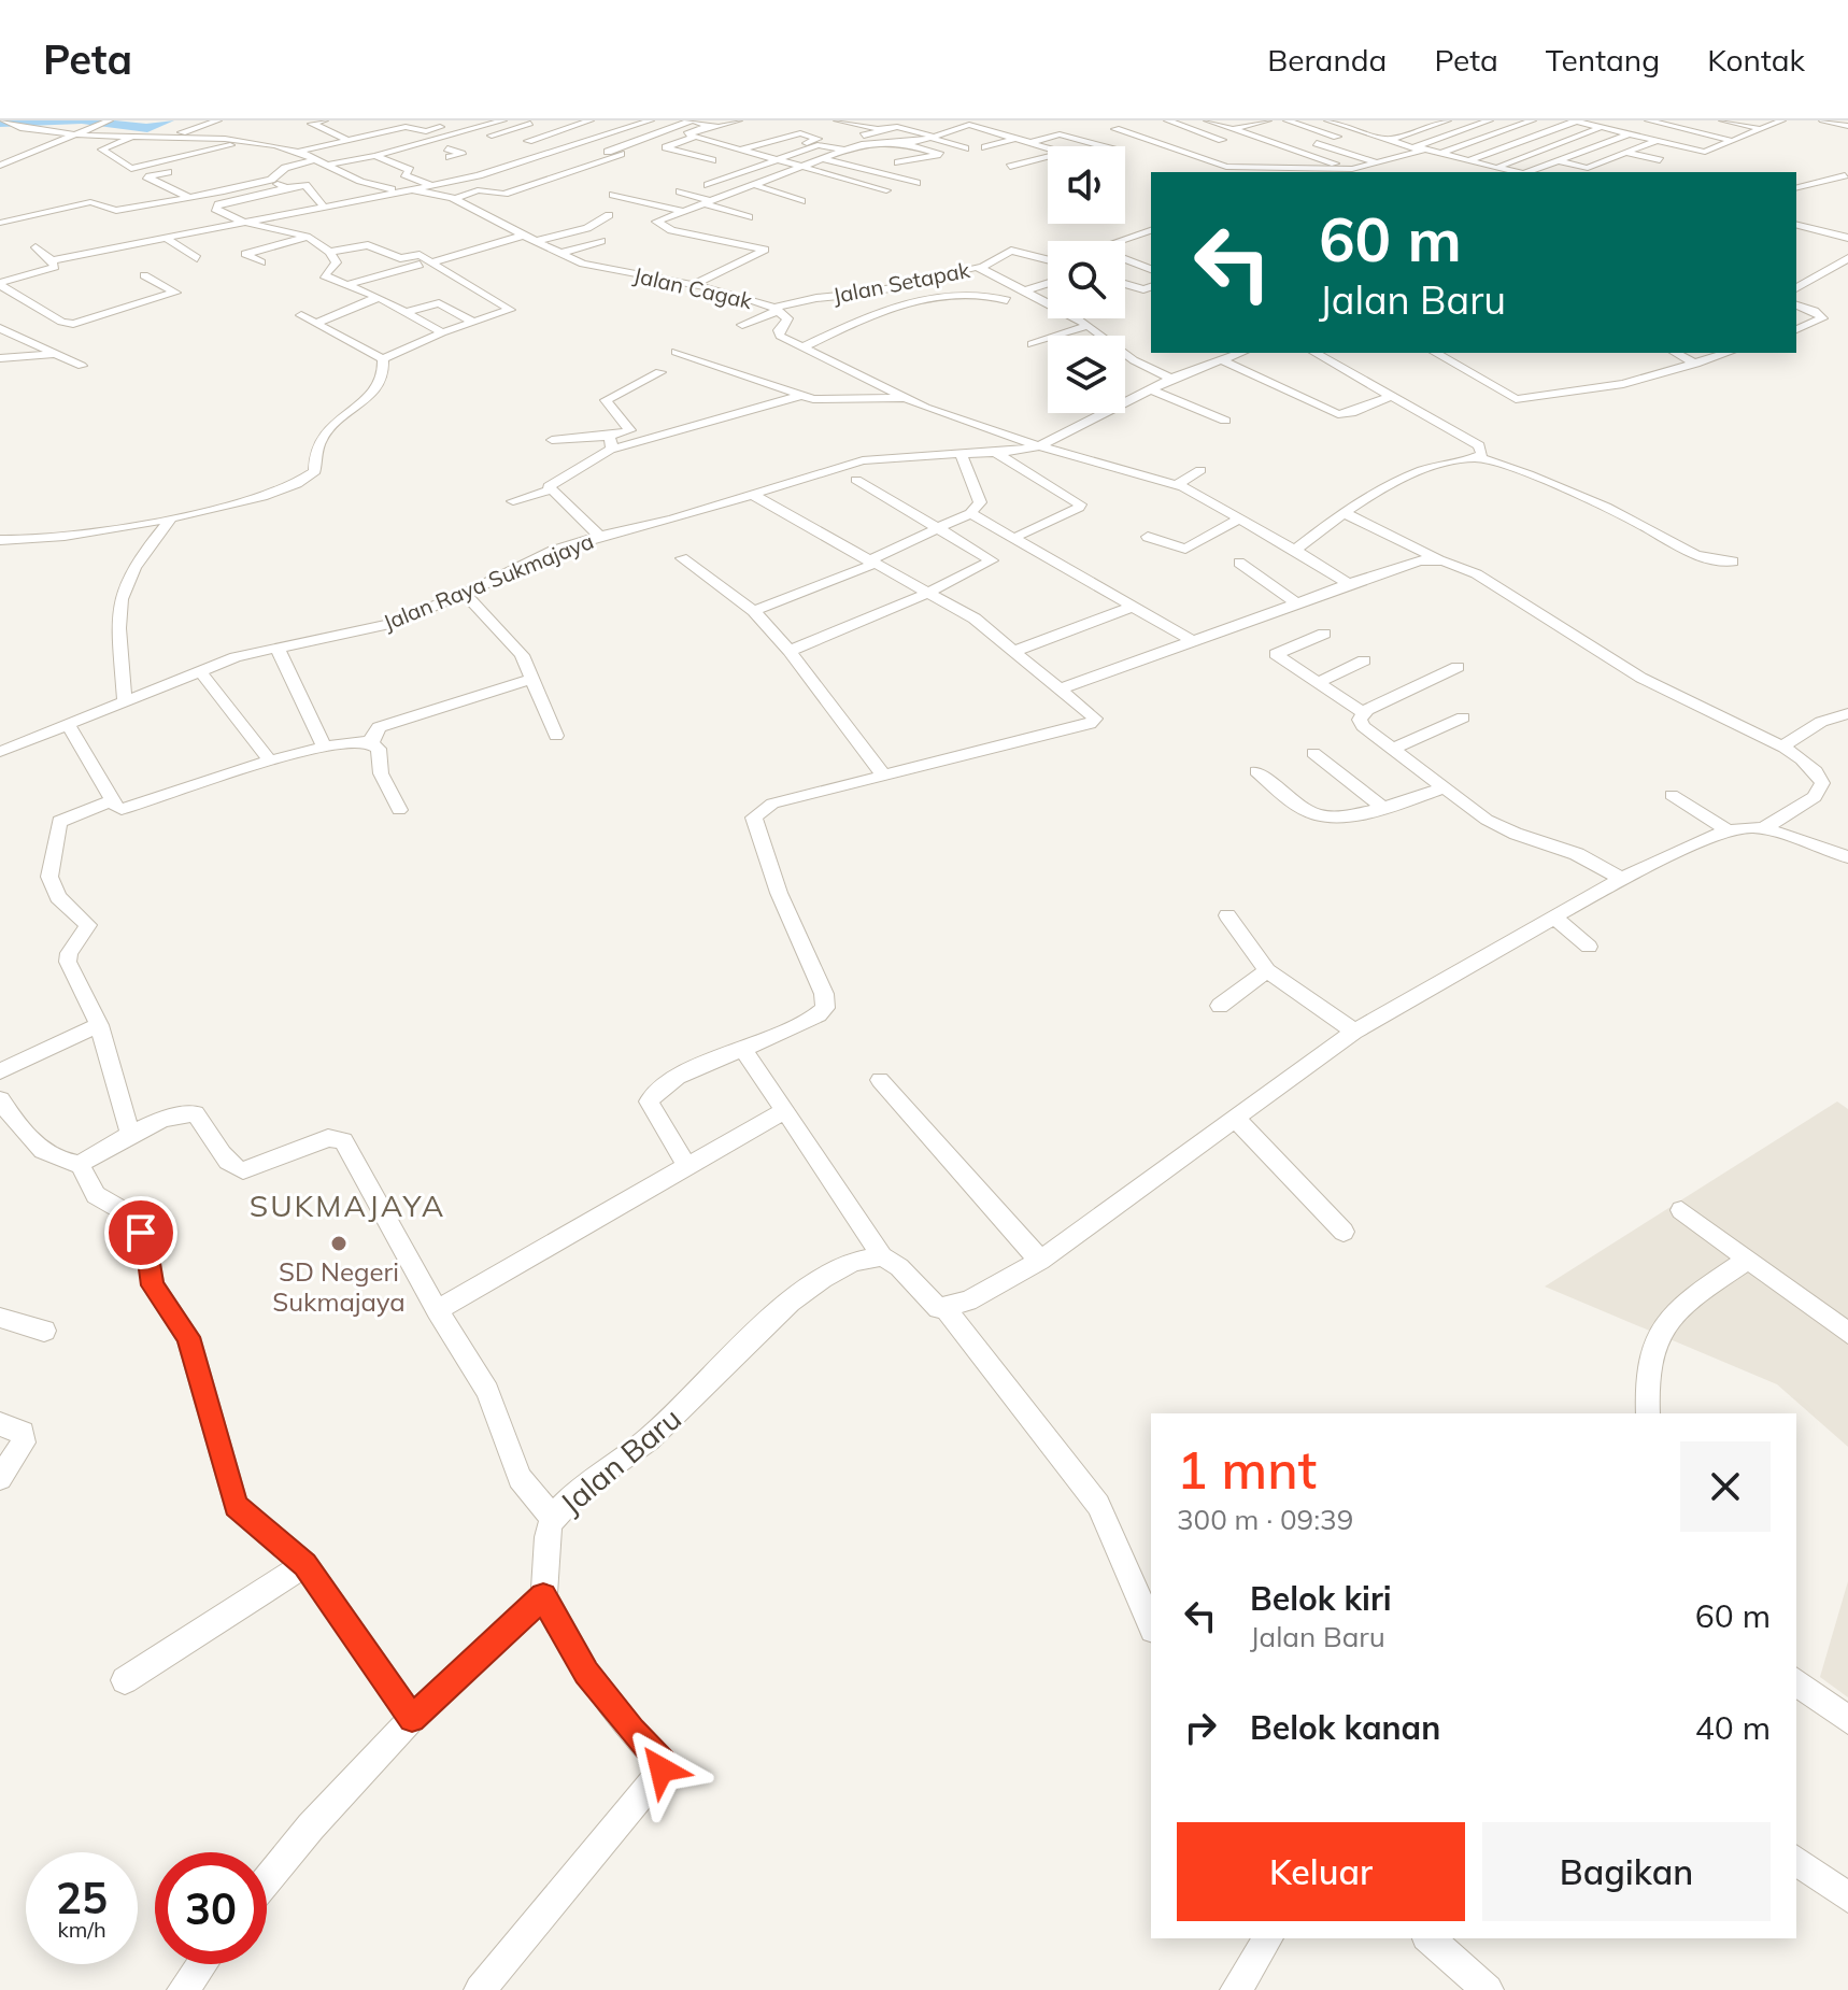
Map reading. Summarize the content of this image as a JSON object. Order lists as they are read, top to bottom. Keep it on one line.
{"streets":{"street":["Jalan Setapak","Jalan Cagak","Jalan Raya Sukmajaya","Jalan Baru"]},"crossings":[["Jalan Setapak","Jalan Cagak"]],"districts":["SUKMAJAYA"],"places":["SD Negeri Sukmajaya"],"page":{"header":"Peta","nav":["Beranda","Peta","Tentang","Kontak"],"turn":["60 m","Jalan Baru"],"heading":["1 mnt","300 m · 09:39"],"list":[{"name":"Belok kiri","note":"Jalan Baru","value":"60 m"},{"name":"Belok kanan","value":"40 m"}],"buttons":["Keluar","Bagikan"],"speed":"25 km/h","limit":"30"}}
